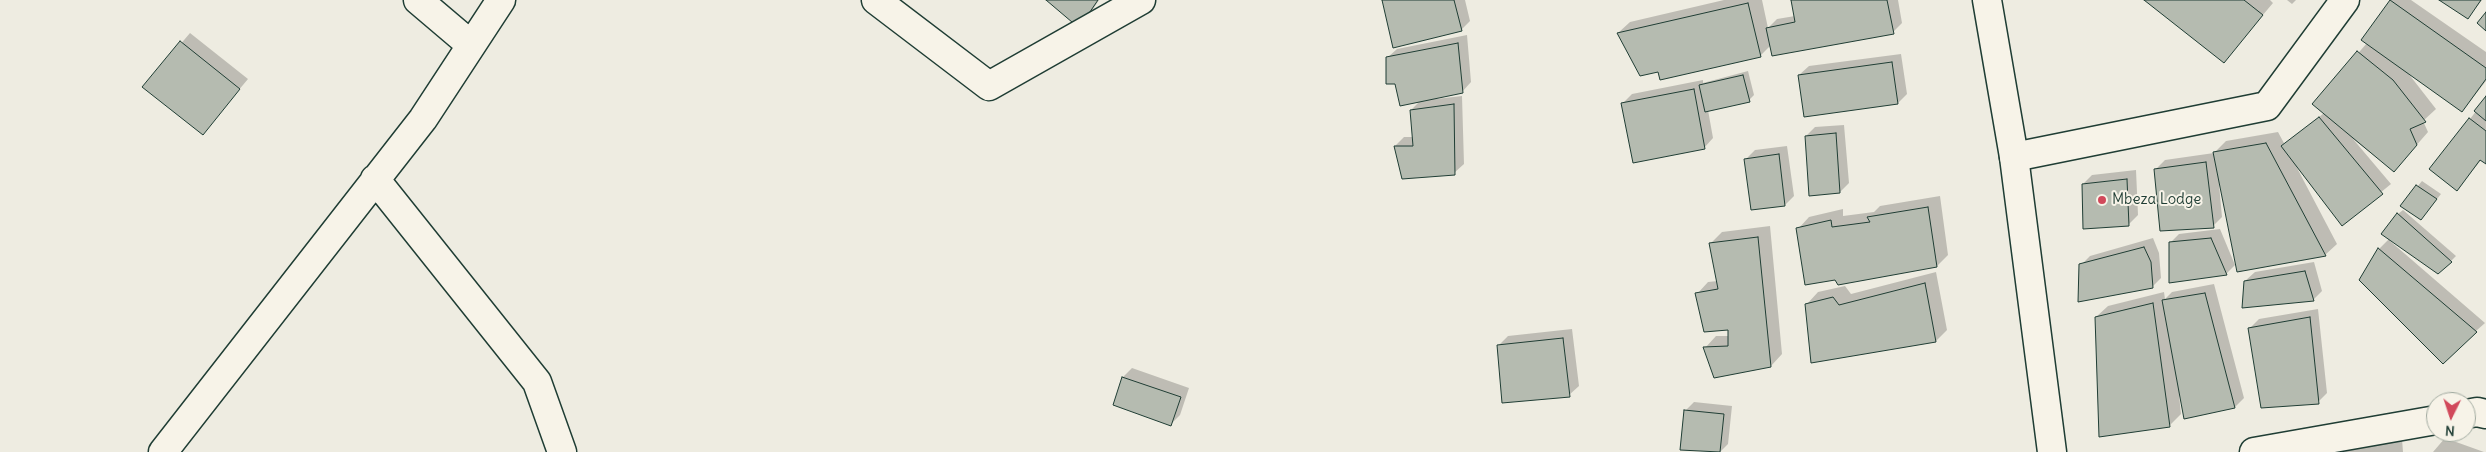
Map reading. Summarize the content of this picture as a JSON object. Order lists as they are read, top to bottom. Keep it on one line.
{"places":["Mbeza Lodge"],"north":"bottom"}
